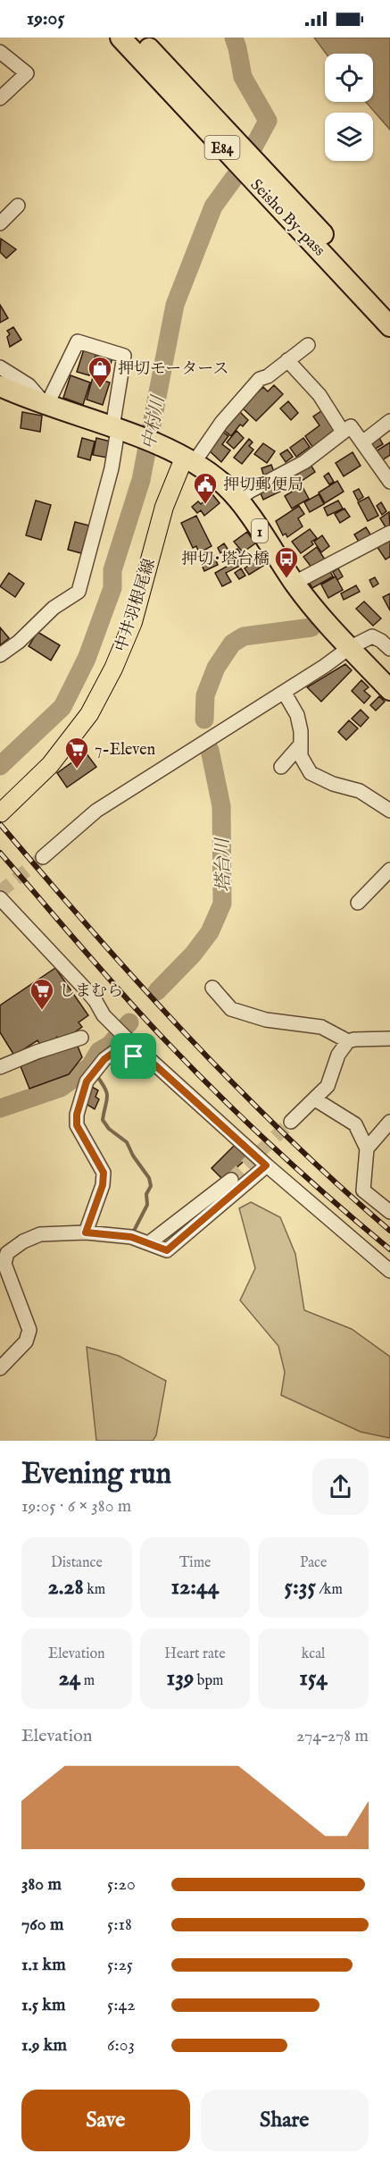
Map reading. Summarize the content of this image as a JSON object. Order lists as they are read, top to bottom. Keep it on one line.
{"streets":{"highway":["E84","Seisho By-pass","1"],"main road":["中井羽根尾線"]},"crossings":[["1","中井羽根尾線"]],"water":["中村川","塔台川"],"places":{"shop":["押切モータース"],"public building":["押切郵便局"],"bus stop":["押切･塔台橋"],"supermarket":["7-Eleven","しまむら"]},"page":{"status":"19:05","heading":["Evening run","19:05 · 6 × 380 m"],"stats":[["Distance","2.28 km"],["Time","12:44"],["Pace","5:35 /km"],["Elevation","24 m"],["Heart rate","139 bpm"],["kcal","154"]],"chart":["Elevation","274–278 m"],"list":[{"name":"380 m","note":"5:20"},{"name":"760 m","note":"5:18"},{"name":"1.1 km","note":"5:25"},{"name":"1.5 km","note":"5:42"},{"name":"1.9 km","note":"6:03"}],"buttons":["Save","Share"]}}
